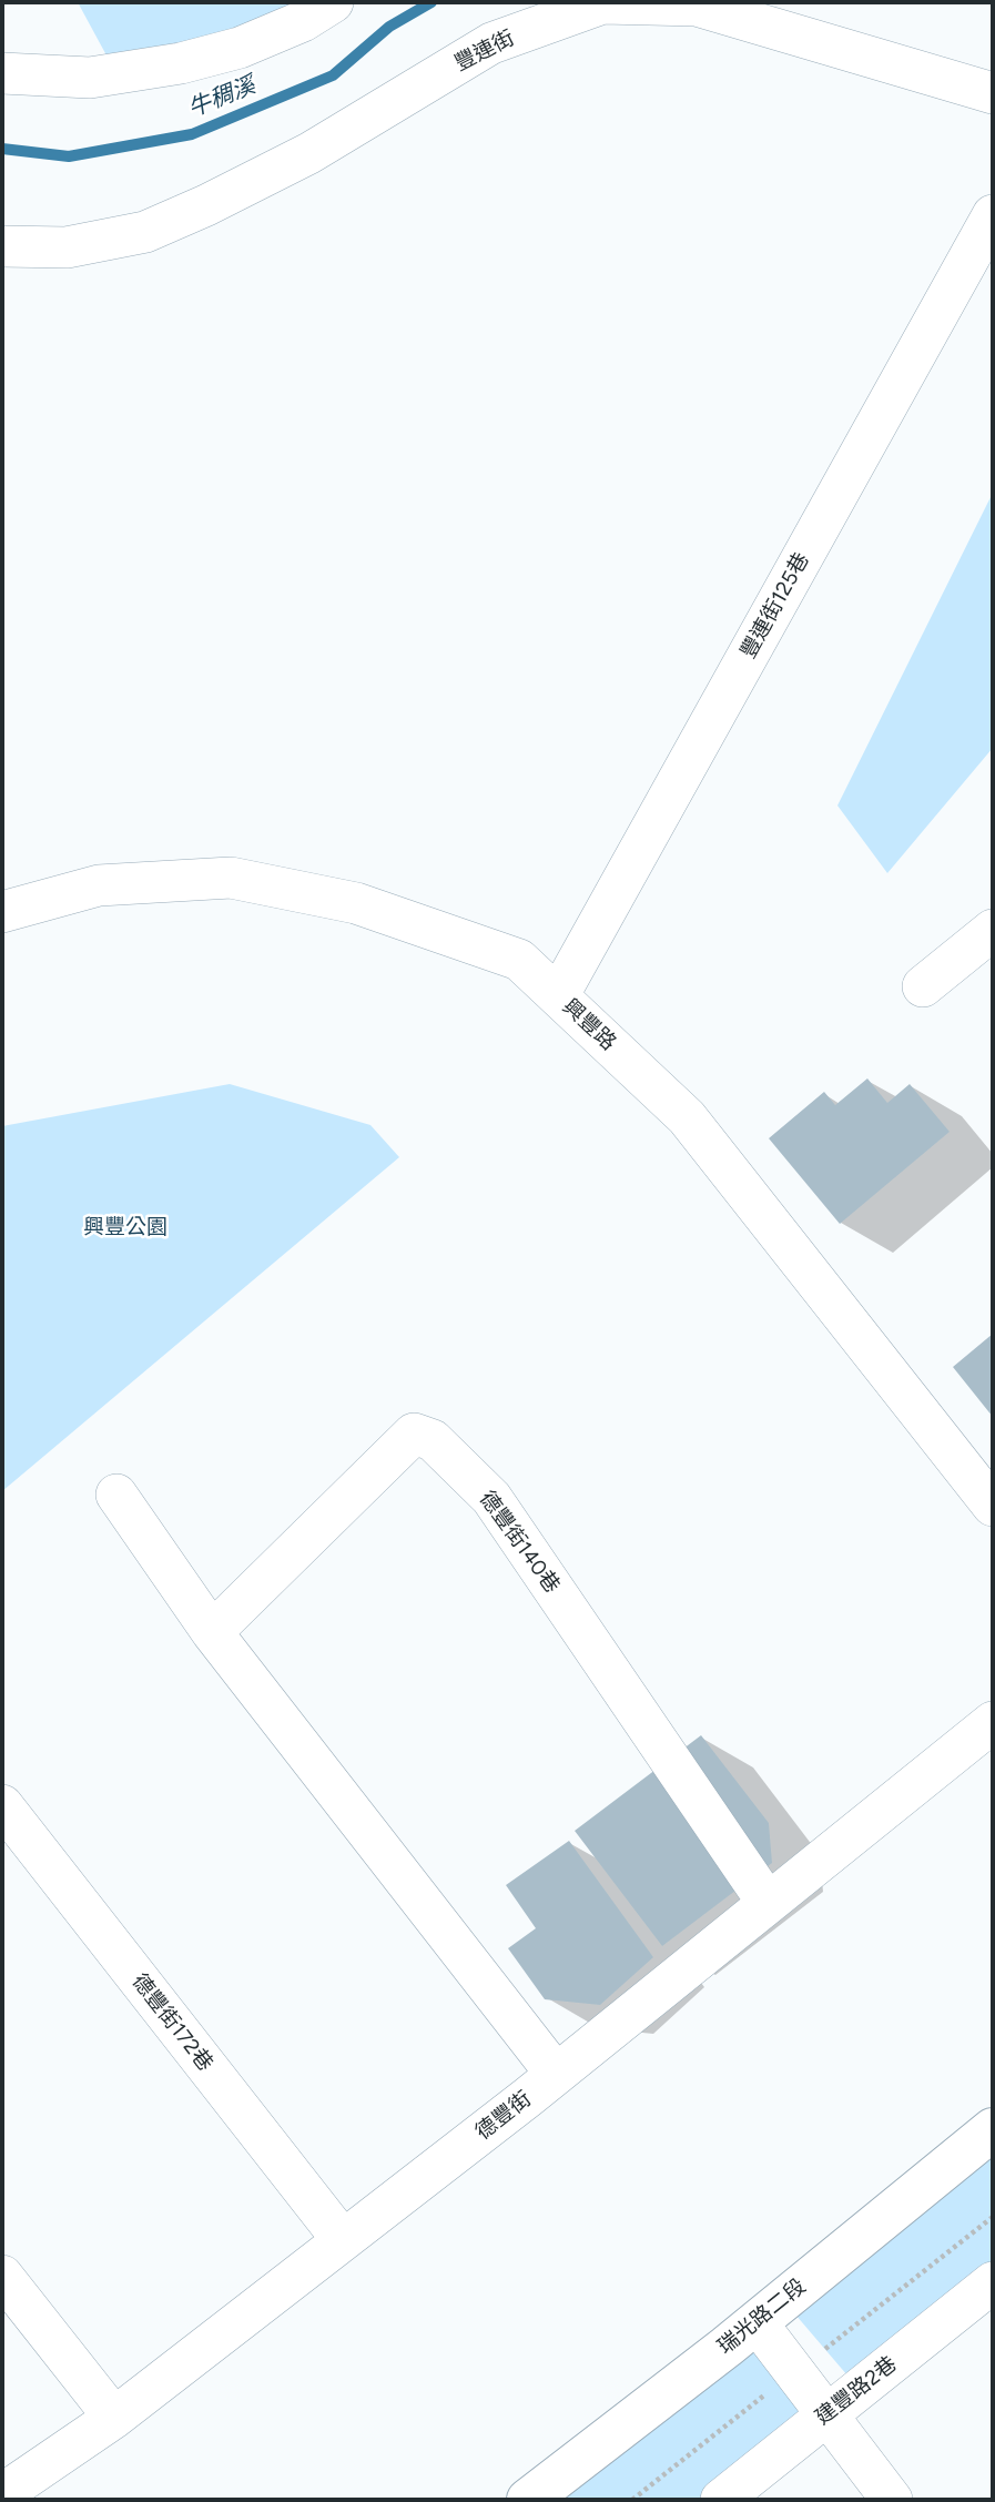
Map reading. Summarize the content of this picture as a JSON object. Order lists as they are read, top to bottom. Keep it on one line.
{"streets":{"street":["豐連街","豐連街125巷","興豐路","德豐街140巷","德豐街172巷","德豐街","瑞光路二段","建豐路2巷"]},"crossings":[["豐連街125巷","興豐路"],["德豐街140巷","德豐街"],["德豐街172巷","德豐街"]],"water":["牛稠溪"],"parks":["興豐公園"]}
